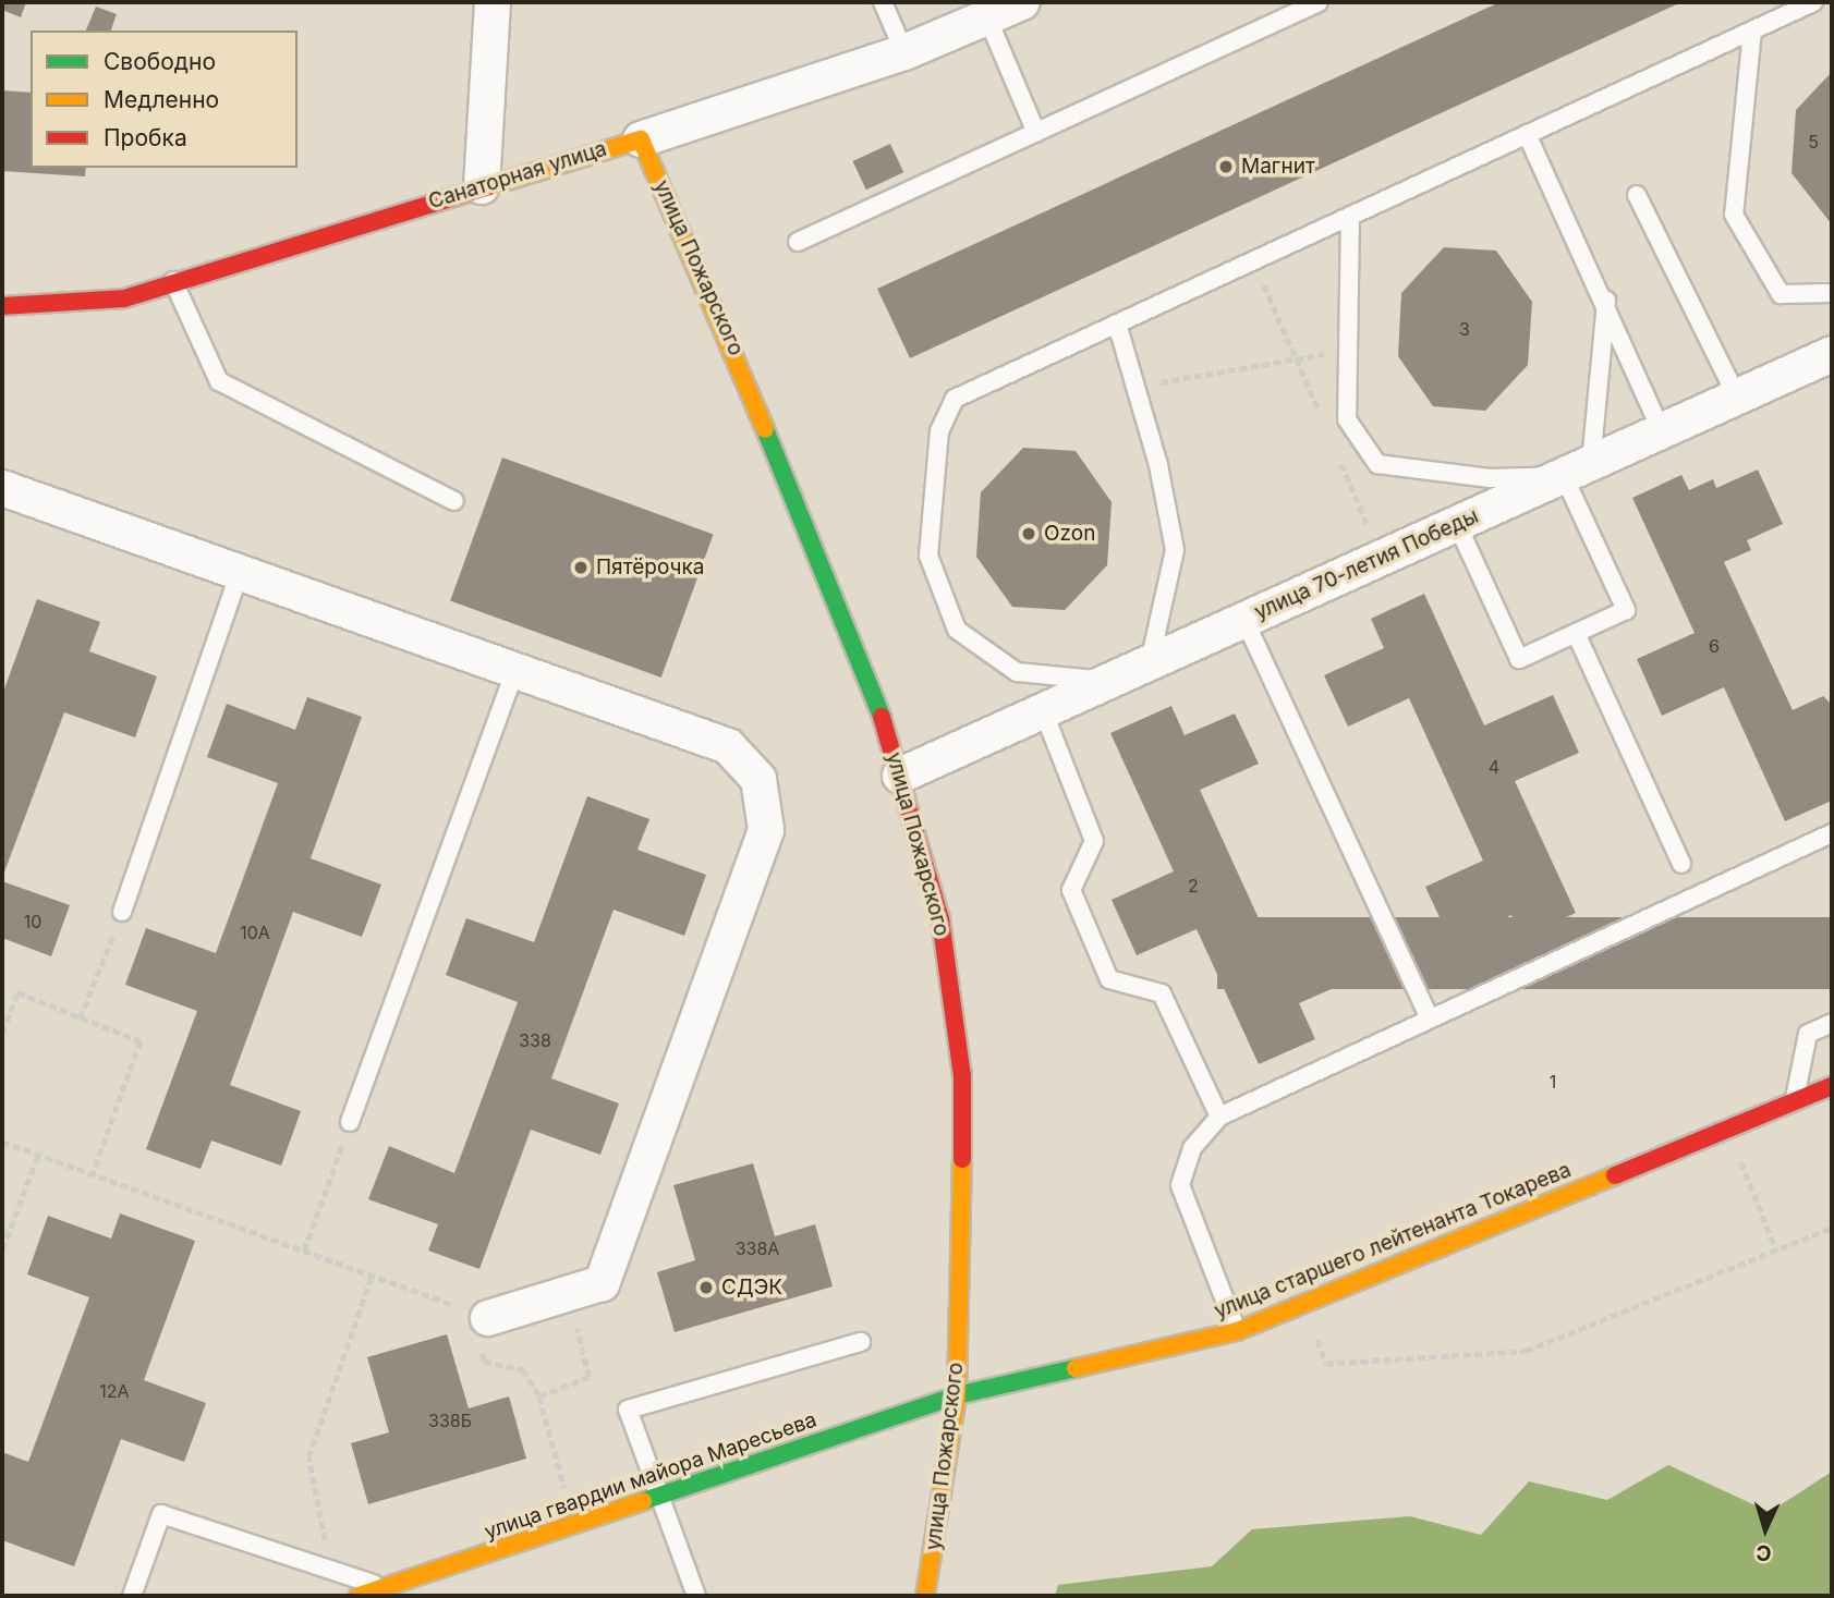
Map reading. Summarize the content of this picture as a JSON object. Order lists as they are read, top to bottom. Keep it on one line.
{"streets":{"street":["Санаторная улица","улица Пожарского","улица 70-летия Победы","улица старшего лейтенанта Токарева","улица гвардии майора Маресьева"]},"crossings":[["Санаторная улица","улица Пожарского"],["улица Пожарского","улица 70-летия Победы"],["улица Пожарского","улица старшего лейтенанта Токарева"],["улица Пожарского","улица гвардии майора Маресьева"],["улица старшего лейтенанта Токарева","улица гвардии майора Маресьева"]],"places":["Магнит","Ozon","Пятёрочка","СДЭК"],"house_numbers":["5","3","6","4","2","10","10А","338","1","338А","12А","338Б"],"legend":["Свободно","Медленно","Пробка"],"north":"bottom"}
